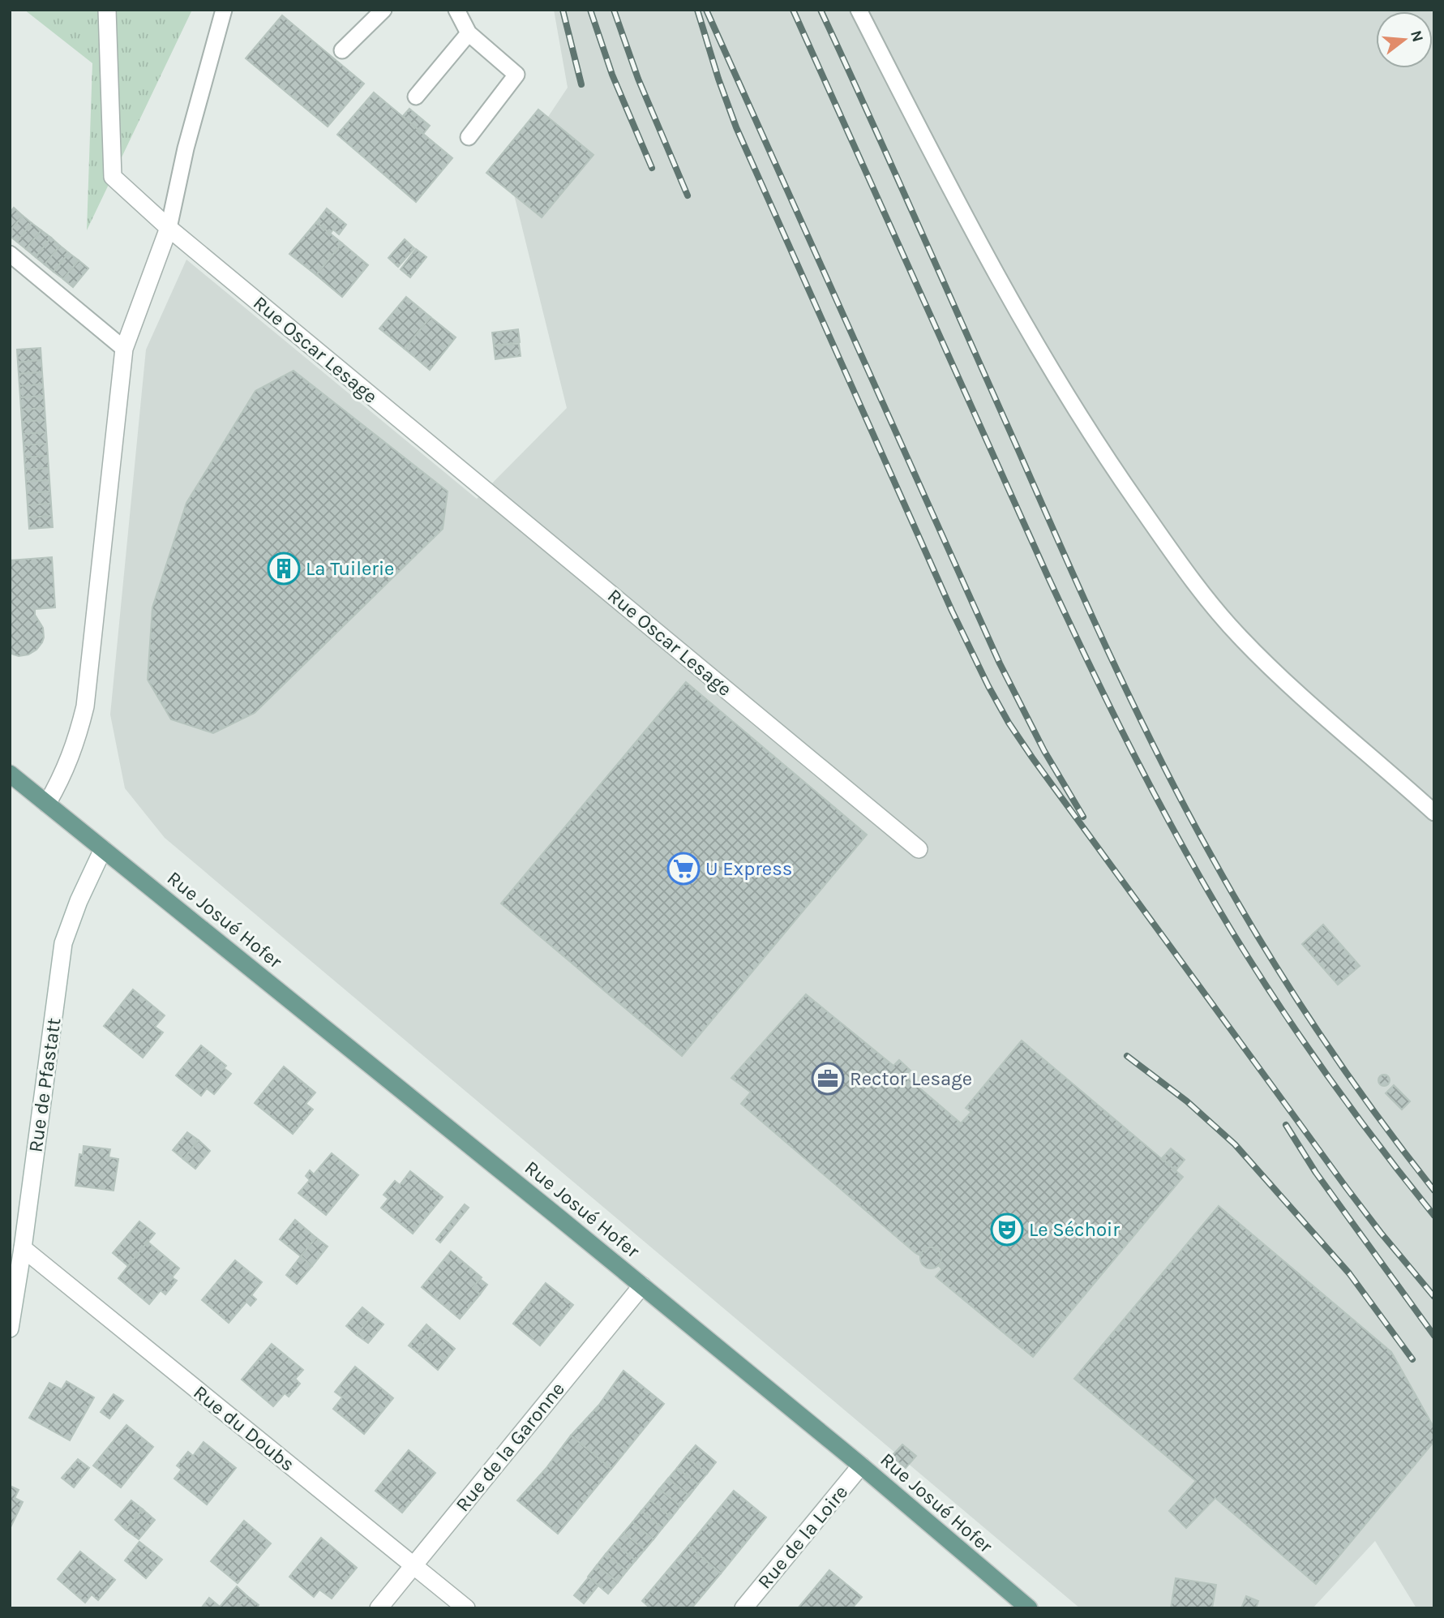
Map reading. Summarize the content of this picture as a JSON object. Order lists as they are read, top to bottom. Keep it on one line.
{"streets":{"main road":["Rue Josué Hofer"],"street":["Rue Oscar Lesage","Rue de Pfastatt","Rue du Doubs","Rue de la Garonne","Rue de la Loire"]},"crossings":[["Rue Josué Hofer","Rue de Pfastatt"],["Rue Josué Hofer","Rue de la Garonne"],["Rue Josué Hofer","Rue de la Loire"],["Rue de Pfastatt","Rue du Doubs"],["Rue du Doubs","Rue de la Garonne"]],"places":{"building":["La Tuilerie"],"supermarket":["U Express"],"office":["Rector Lesage"],"theatre":["Le Séchoir"]},"north":"right"}
